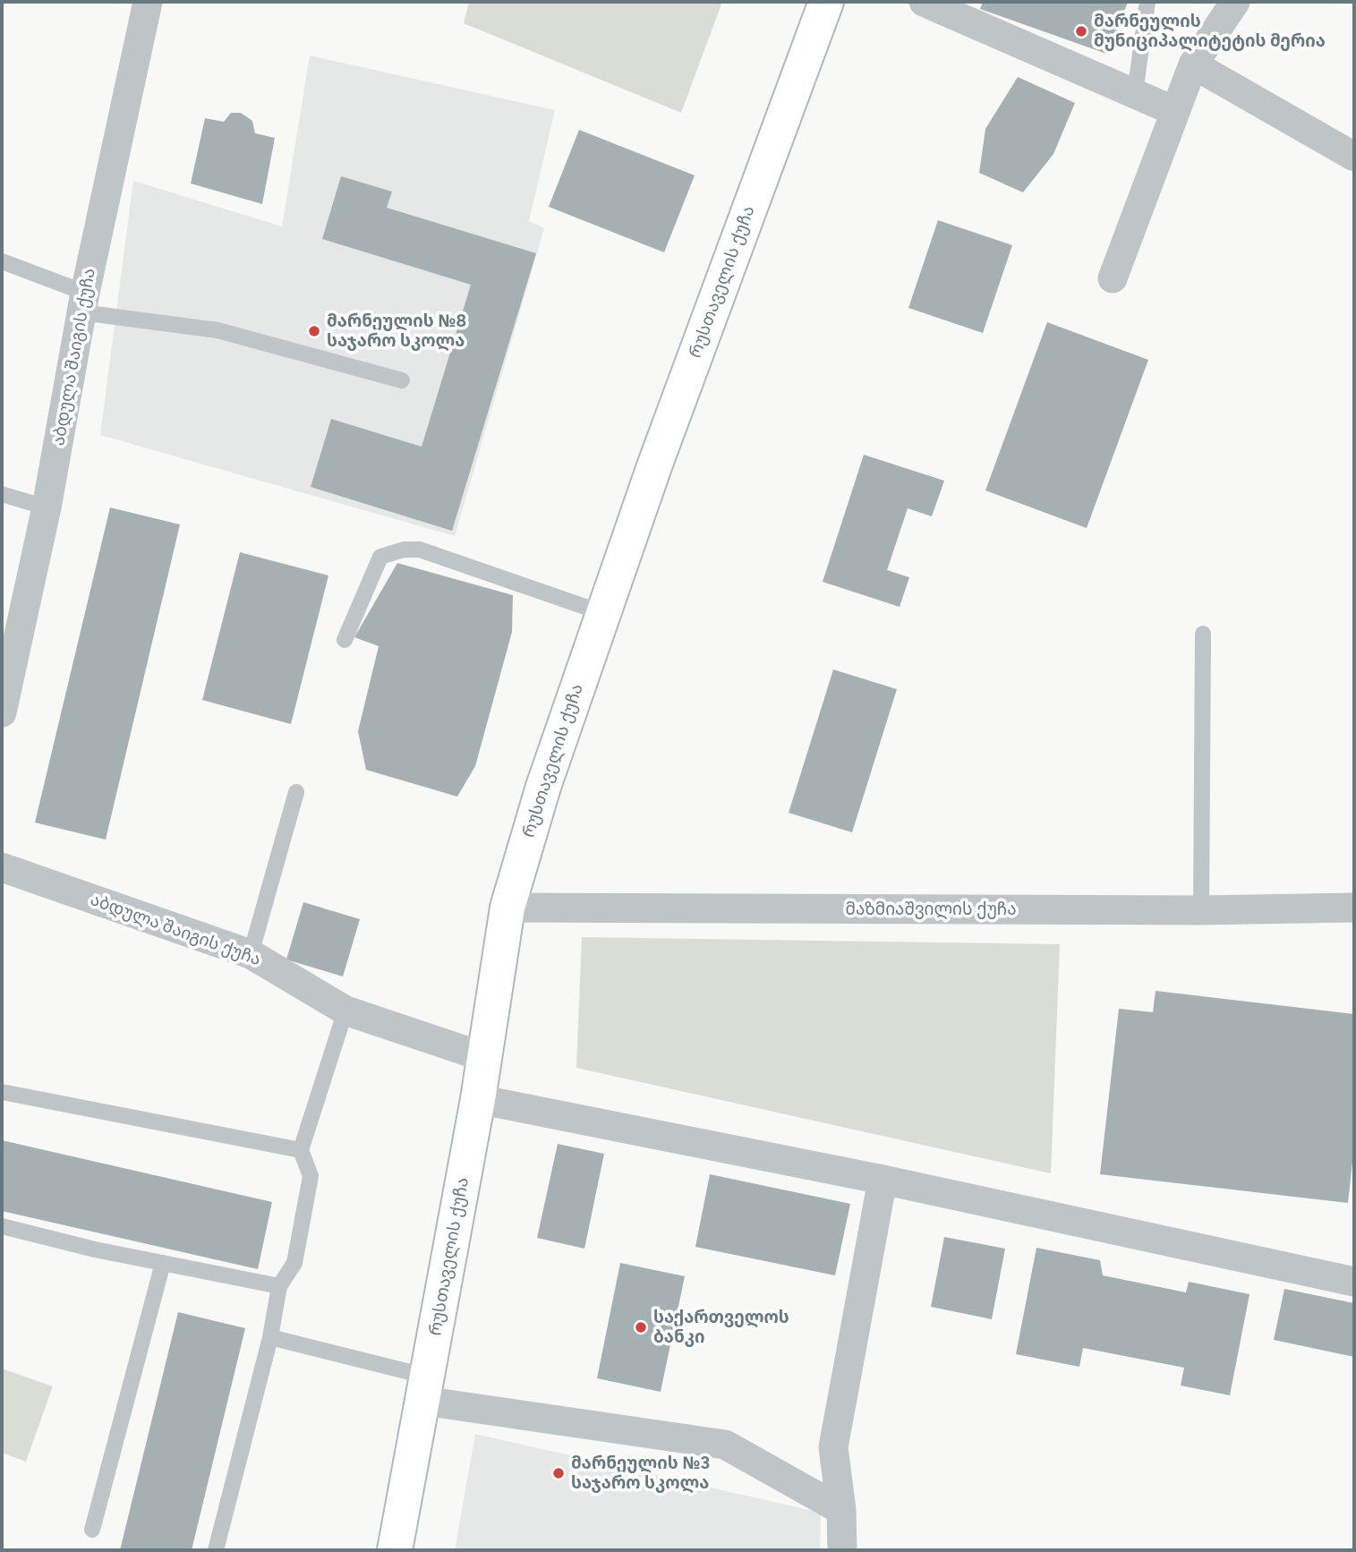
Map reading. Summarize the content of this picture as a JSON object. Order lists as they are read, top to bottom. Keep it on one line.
{"streets":{"main road":["რუსთაველის ქუჩა"],"street":["აბდულა შაიგის ქუჩა","მაზმიაშვილის ქუჩა"]},"crossings":[["რუსთაველის ქუჩა","აბდულა შაიგის ქუჩა"],["რუსთაველის ქუჩა","მაზმიაშვილის ქუჩა"]],"places":["მარნეულის მუნიციპალიტეტის მერია","მარნეულის №8 საჯარო სკოლა","საქართველოს ბანკი","მარნეულის №3 საჯარო სკოლა"]}
